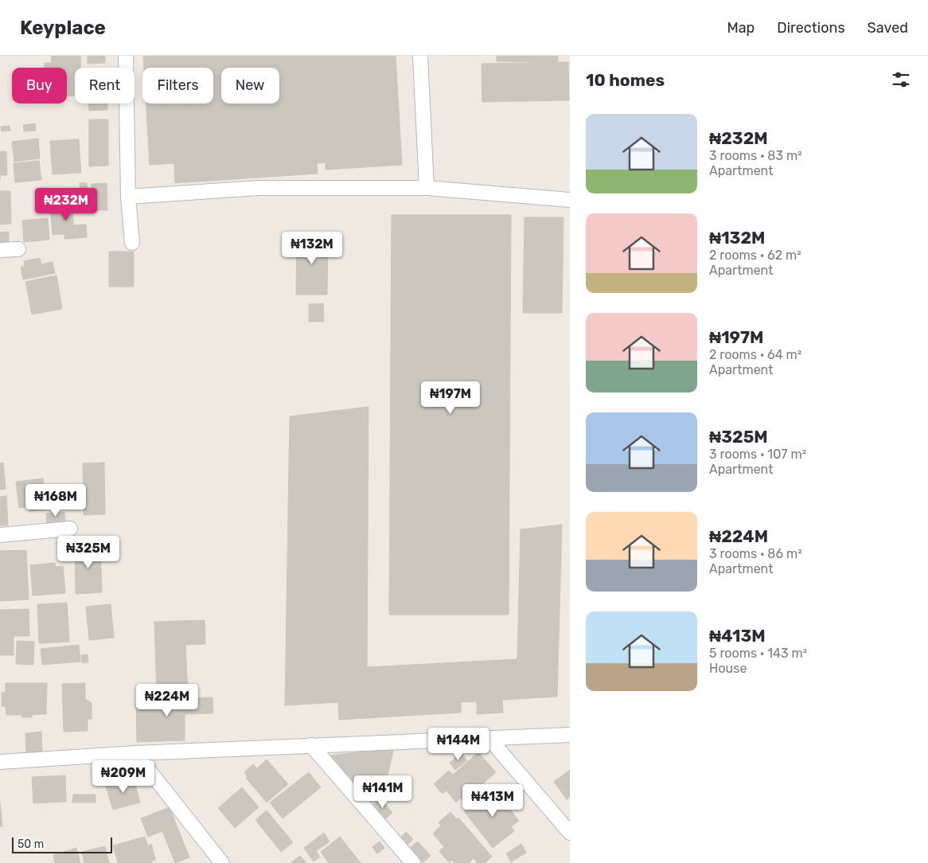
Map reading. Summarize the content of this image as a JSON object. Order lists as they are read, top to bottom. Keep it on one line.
{"scale_bar":"50 m","page":{"header":"Keyplace","nav":["Map","Directions","Saved"],"heading":"10 homes","chip":["Buy","Rent","Filters","New"],"list":[{"name":"₦232M","note":"3 rooms · 83 m² · Apartment"},{"name":"₦132M","note":"2 rooms · 62 m² · Apartment"},{"name":"₦197M","note":"2 rooms · 64 m² · Apartment"},{"name":"₦325M","note":"3 rooms · 107 m² · Apartment"},{"name":"₦224M","note":"3 rooms · 86 m² · Apartment"},{"name":"₦413M","note":"5 rooms · 143 m² · House"}],"price":["₦232M","₦132M","₦197M","₦168M","₦325M","₦224M","₦144M","₦209M","₦141M","₦413M"],"scale":"50 m"}}
